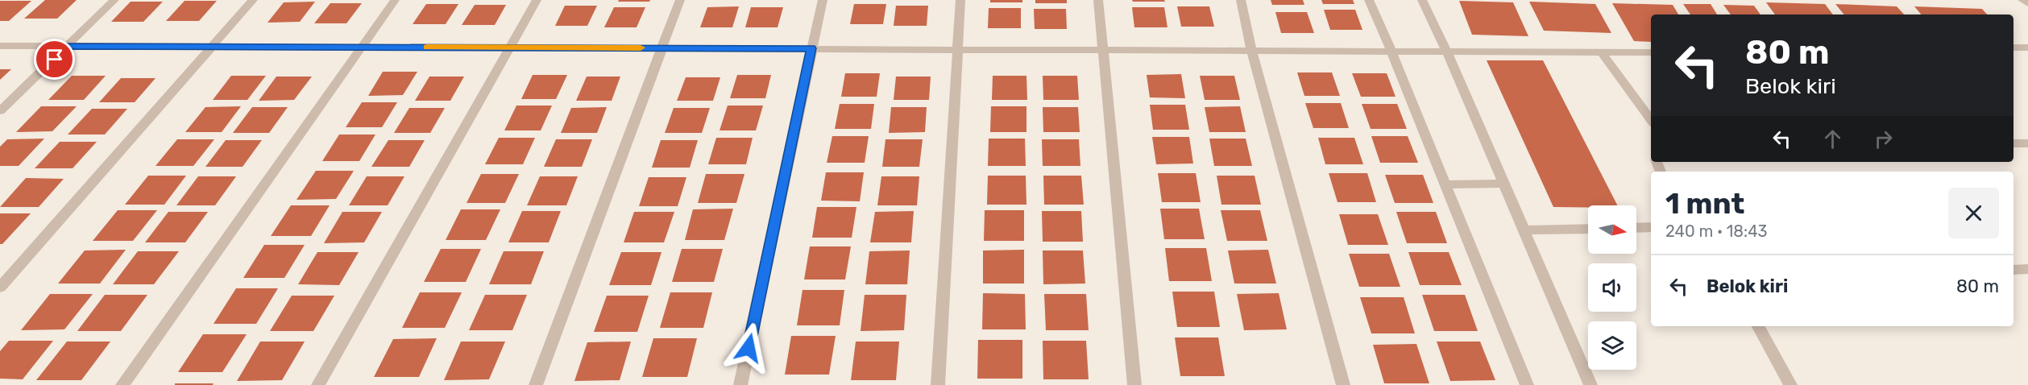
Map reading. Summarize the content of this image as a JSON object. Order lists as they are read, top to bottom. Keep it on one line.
{"north":"right","page":{"turn":["80 m","Belok kiri"],"heading":["1 mnt","240 m · 18:43"],"list":[{"name":"Belok kiri","value":"80 m"}]}}
